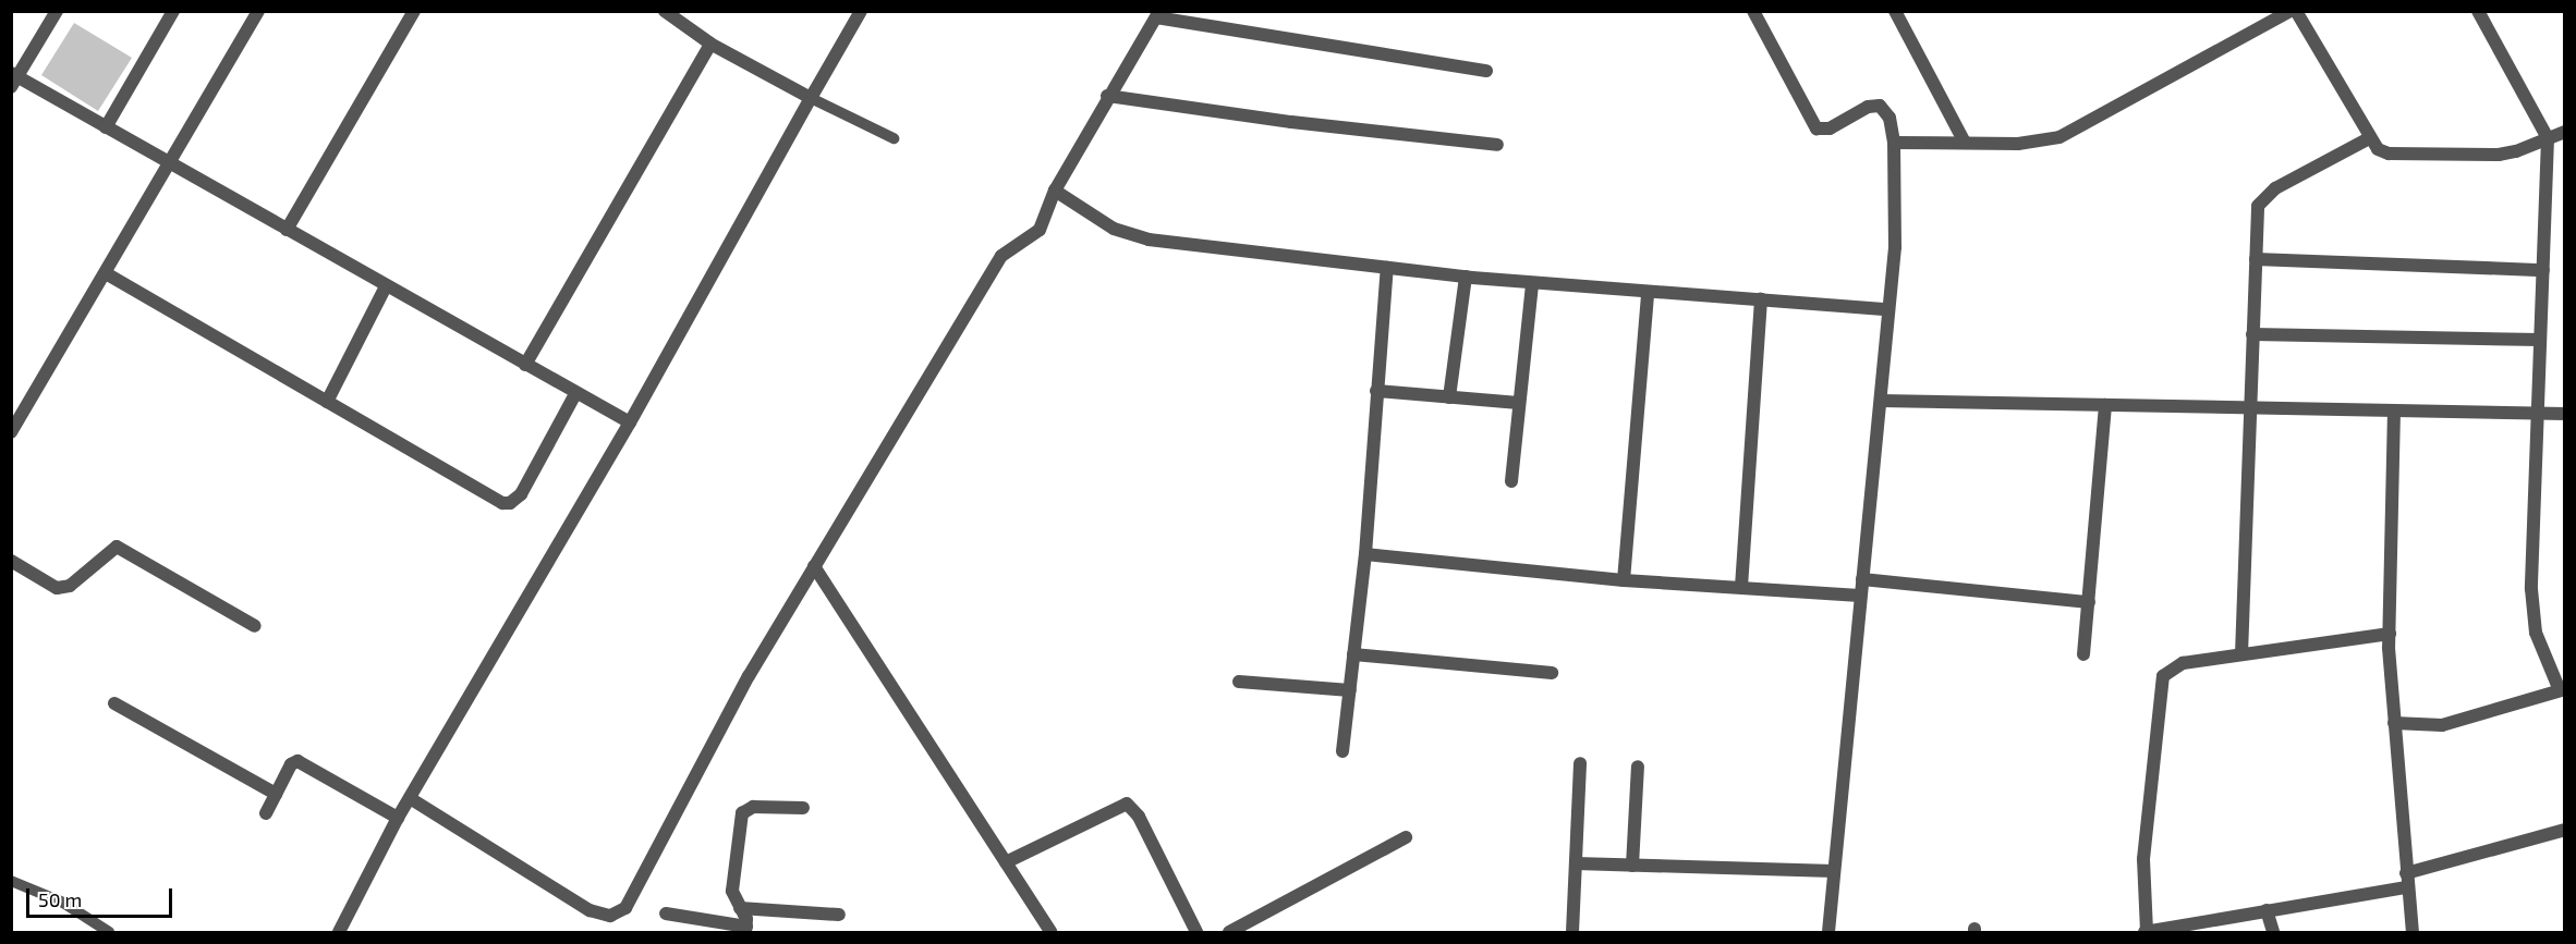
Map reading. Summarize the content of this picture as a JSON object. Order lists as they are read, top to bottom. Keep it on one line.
{"scale_bar":"50 m"}
